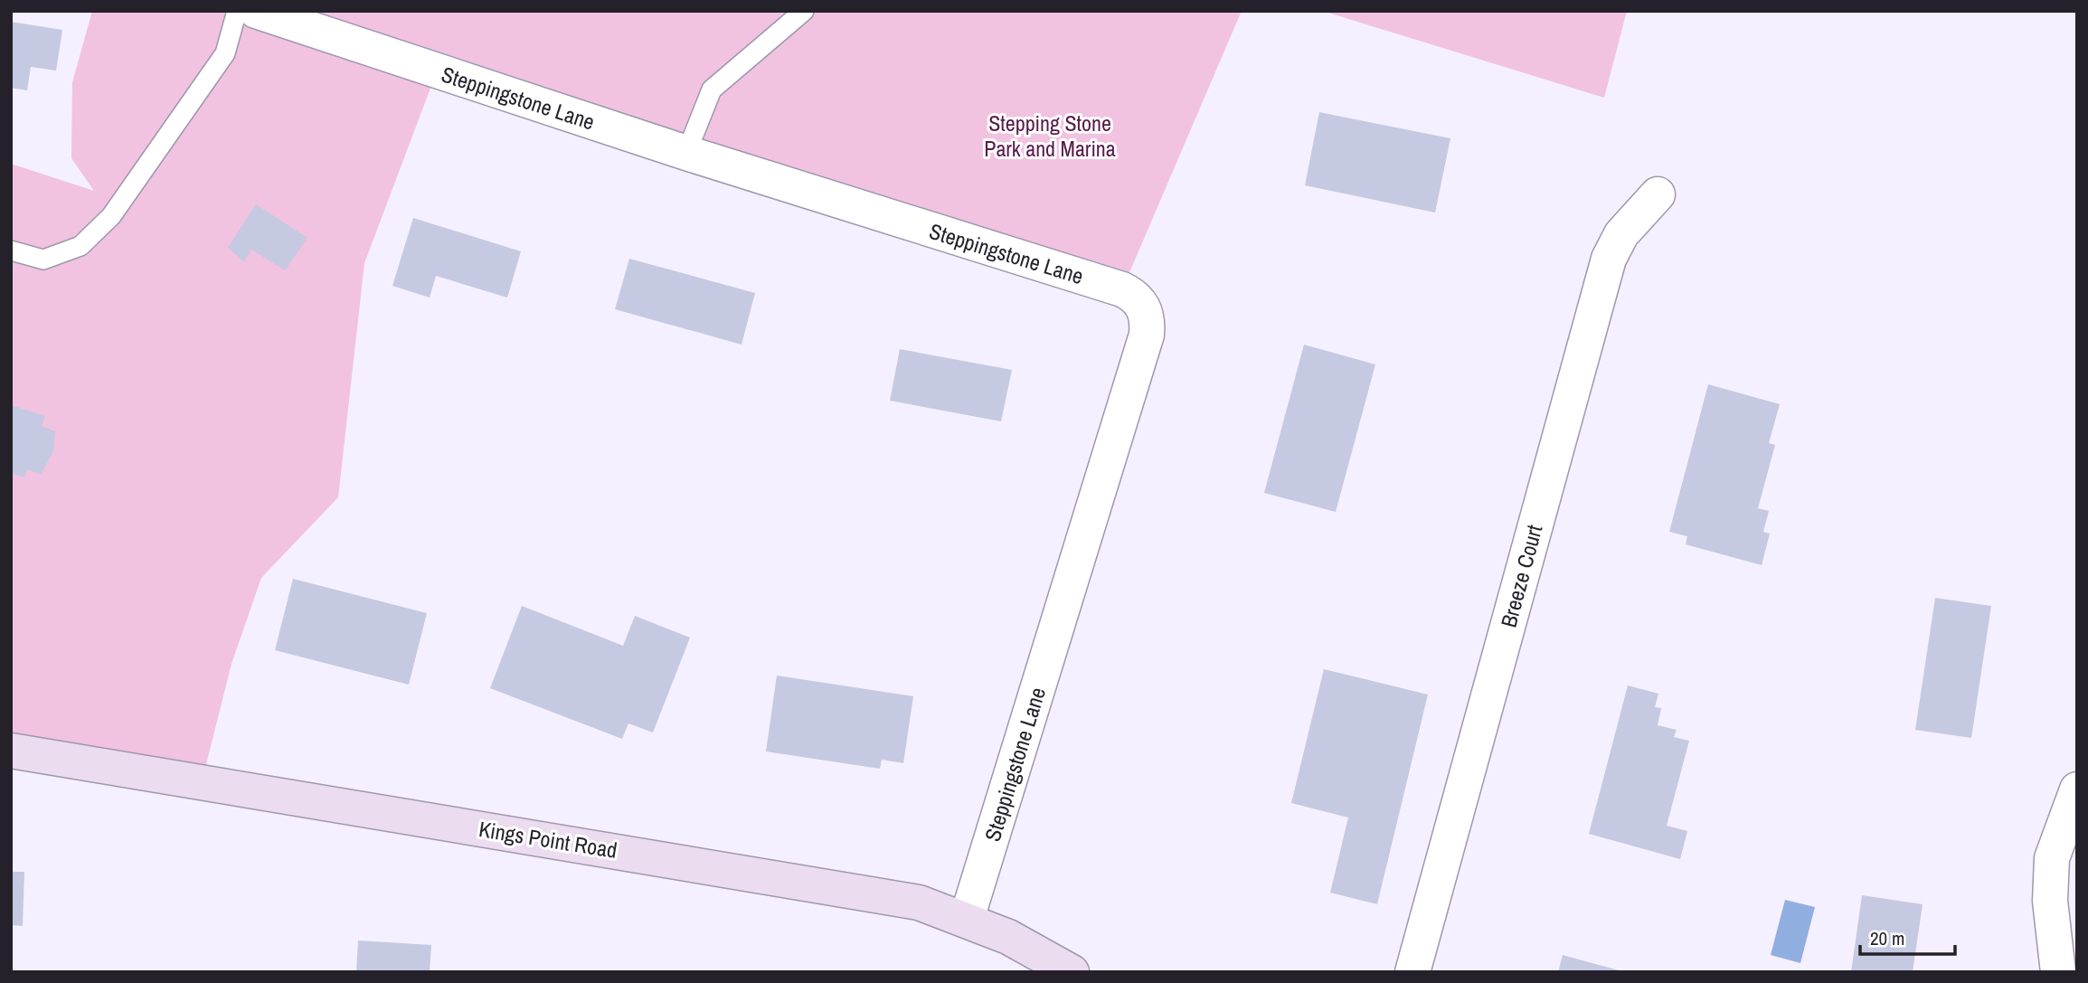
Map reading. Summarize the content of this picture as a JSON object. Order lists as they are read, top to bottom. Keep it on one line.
{"streets":{"main road":["Kings Point Road"],"street":["Steppingstone Lane","Breeze Court"]},"crossings":[["Steppingstone Lane","Kings Point Road"]],"parks":["Stepping Stone Park and Marina"],"scale_bar":"20 m"}
